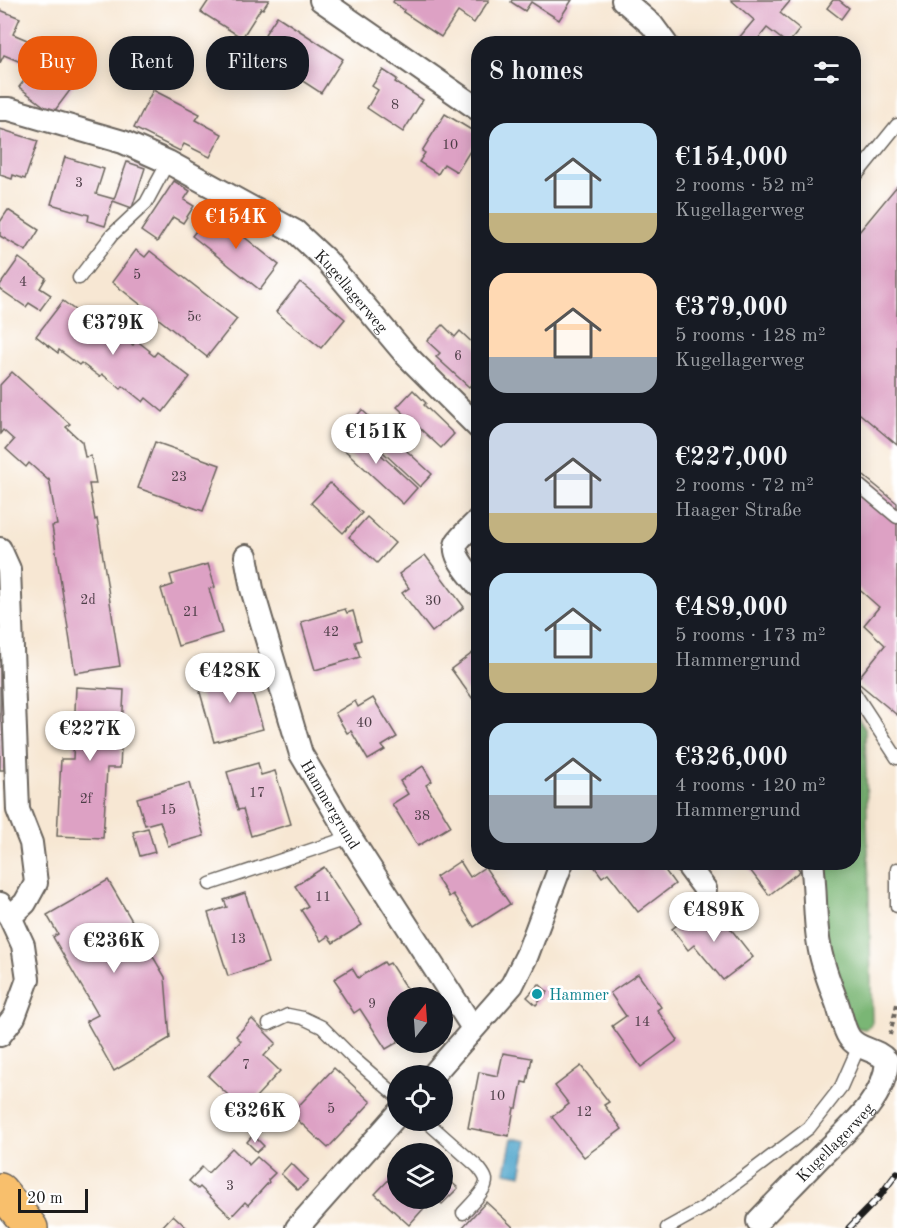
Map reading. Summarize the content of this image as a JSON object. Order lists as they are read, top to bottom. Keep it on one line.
{"streets":{"street":["Kugellagerweg","Hammergrund"]},"places":["Hammer"],"house_numbers":["8","10","3","5","4","5c","6","23","2d","30","21","42","40","17","2f","15","38","11","13","9","14","7","10","5","12","3"],"scale_bar":"20 m","north":"top","page":{"chip":["Buy","Rent","Filters"],"heading":"8 homes","list":[{"name":"€154,000","note":"2 rooms · 52 m² · Kugellagerweg"},{"name":"€379,000","note":"5 rooms · 128 m² · Kugellagerweg"},{"name":"€227,000","note":"2 rooms · 72 m² · Haager Straße"},{"name":"€489,000","note":"5 rooms · 173 m² · Hammergrund"},{"name":"€326,000","note":"4 rooms · 120 m² · Hammergrund"}],"price":["€154K","€379K","€151K","€428K","€227K","€489K","€236K","€326K"],"scale":"20 m"}}
